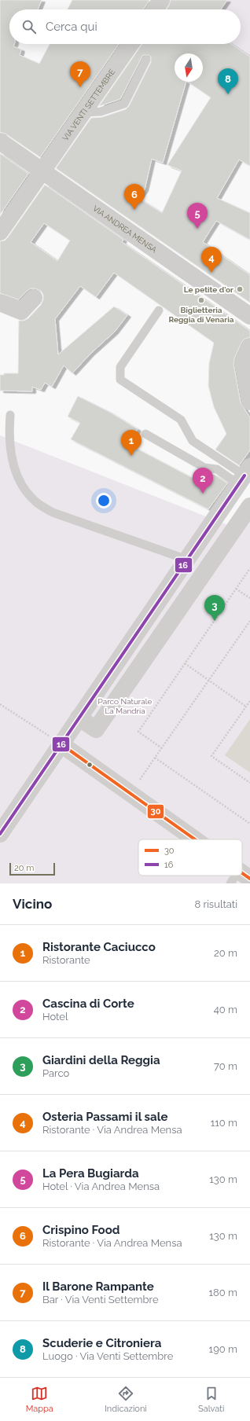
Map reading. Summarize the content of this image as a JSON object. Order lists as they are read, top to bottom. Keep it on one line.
{"streets":{"street":["VIA VENTI SETTEMBRE","VIA ANDREA MENSA"]},"crossings":[["VIA VENTI SETTEMBRE","VIA ANDREA MENSA"]],"parks":["Parco Naturale La Mandria"],"places":["Le petite d'or","Biglietteria Reggia di Venaria"],"lines":["transit line 16","transit line 30"],"legend":["30","16"],"scale_bar":"20 m","north":"bottom","page":{"search":"Cerca qui","pins":["7","8","6","5","4","1","2","3"],"scale":"20 m","heading":["Vicino","8 risultati"],"list":[{"mark":"1","name":"Ristorante Caciucco","note":"Ristorante","value":"20 m"},{"mark":"2","name":"Cascina di Corte","note":"Hotel","value":"40 m"},{"mark":"3","name":"Giardini della Reggia","note":"Parco","value":"70 m"},{"mark":"4","name":"Osteria Passami il sale","note":"Ristorante · Via Andrea Mensa","value":"110 m"},{"mark":"5","name":"La Pera Bugiarda","note":"Hotel · Via Andrea Mensa","value":"130 m"},{"mark":"6","name":"Crispino Food","note":"Ristorante · Via Andrea Mensa","value":"130 m"},{"mark":"7","name":"Il Barone Rampante","note":"Bar · Via Venti Settembre","value":"180 m"},{"mark":"8","name":"Scuderie e Citroniera","note":"Luogo · Via Venti Settembre","value":"190 m"}],"nav":["Mappa","Indicazioni","Salvati"]}}
